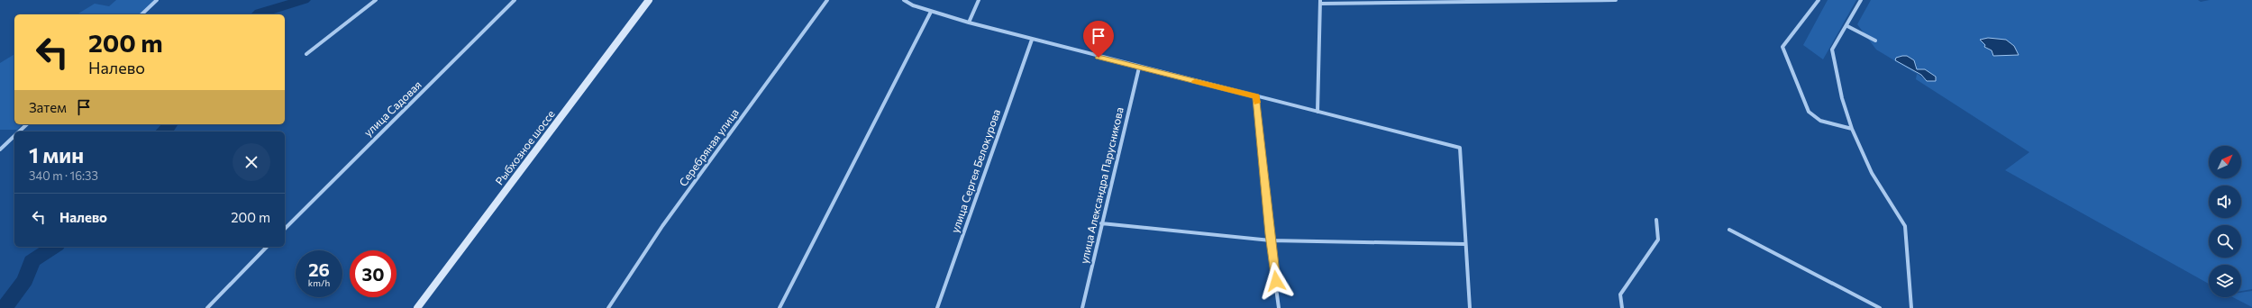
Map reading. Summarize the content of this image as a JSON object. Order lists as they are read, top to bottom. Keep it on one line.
{"streets":{"street":["улица Садовая","Рыбхозное шоссе","Серебряная улица","улица Сергея Белокурова","улица Александра Парусникова"]},"north":"top right","page":{"turn":["200 m","Налево"],"then":"Затем","heading":["1 мин","340 m · 16:33"],"list":[{"name":"Налево","value":"200 m"}],"speed":"26 km/h","limit":"30"}}
